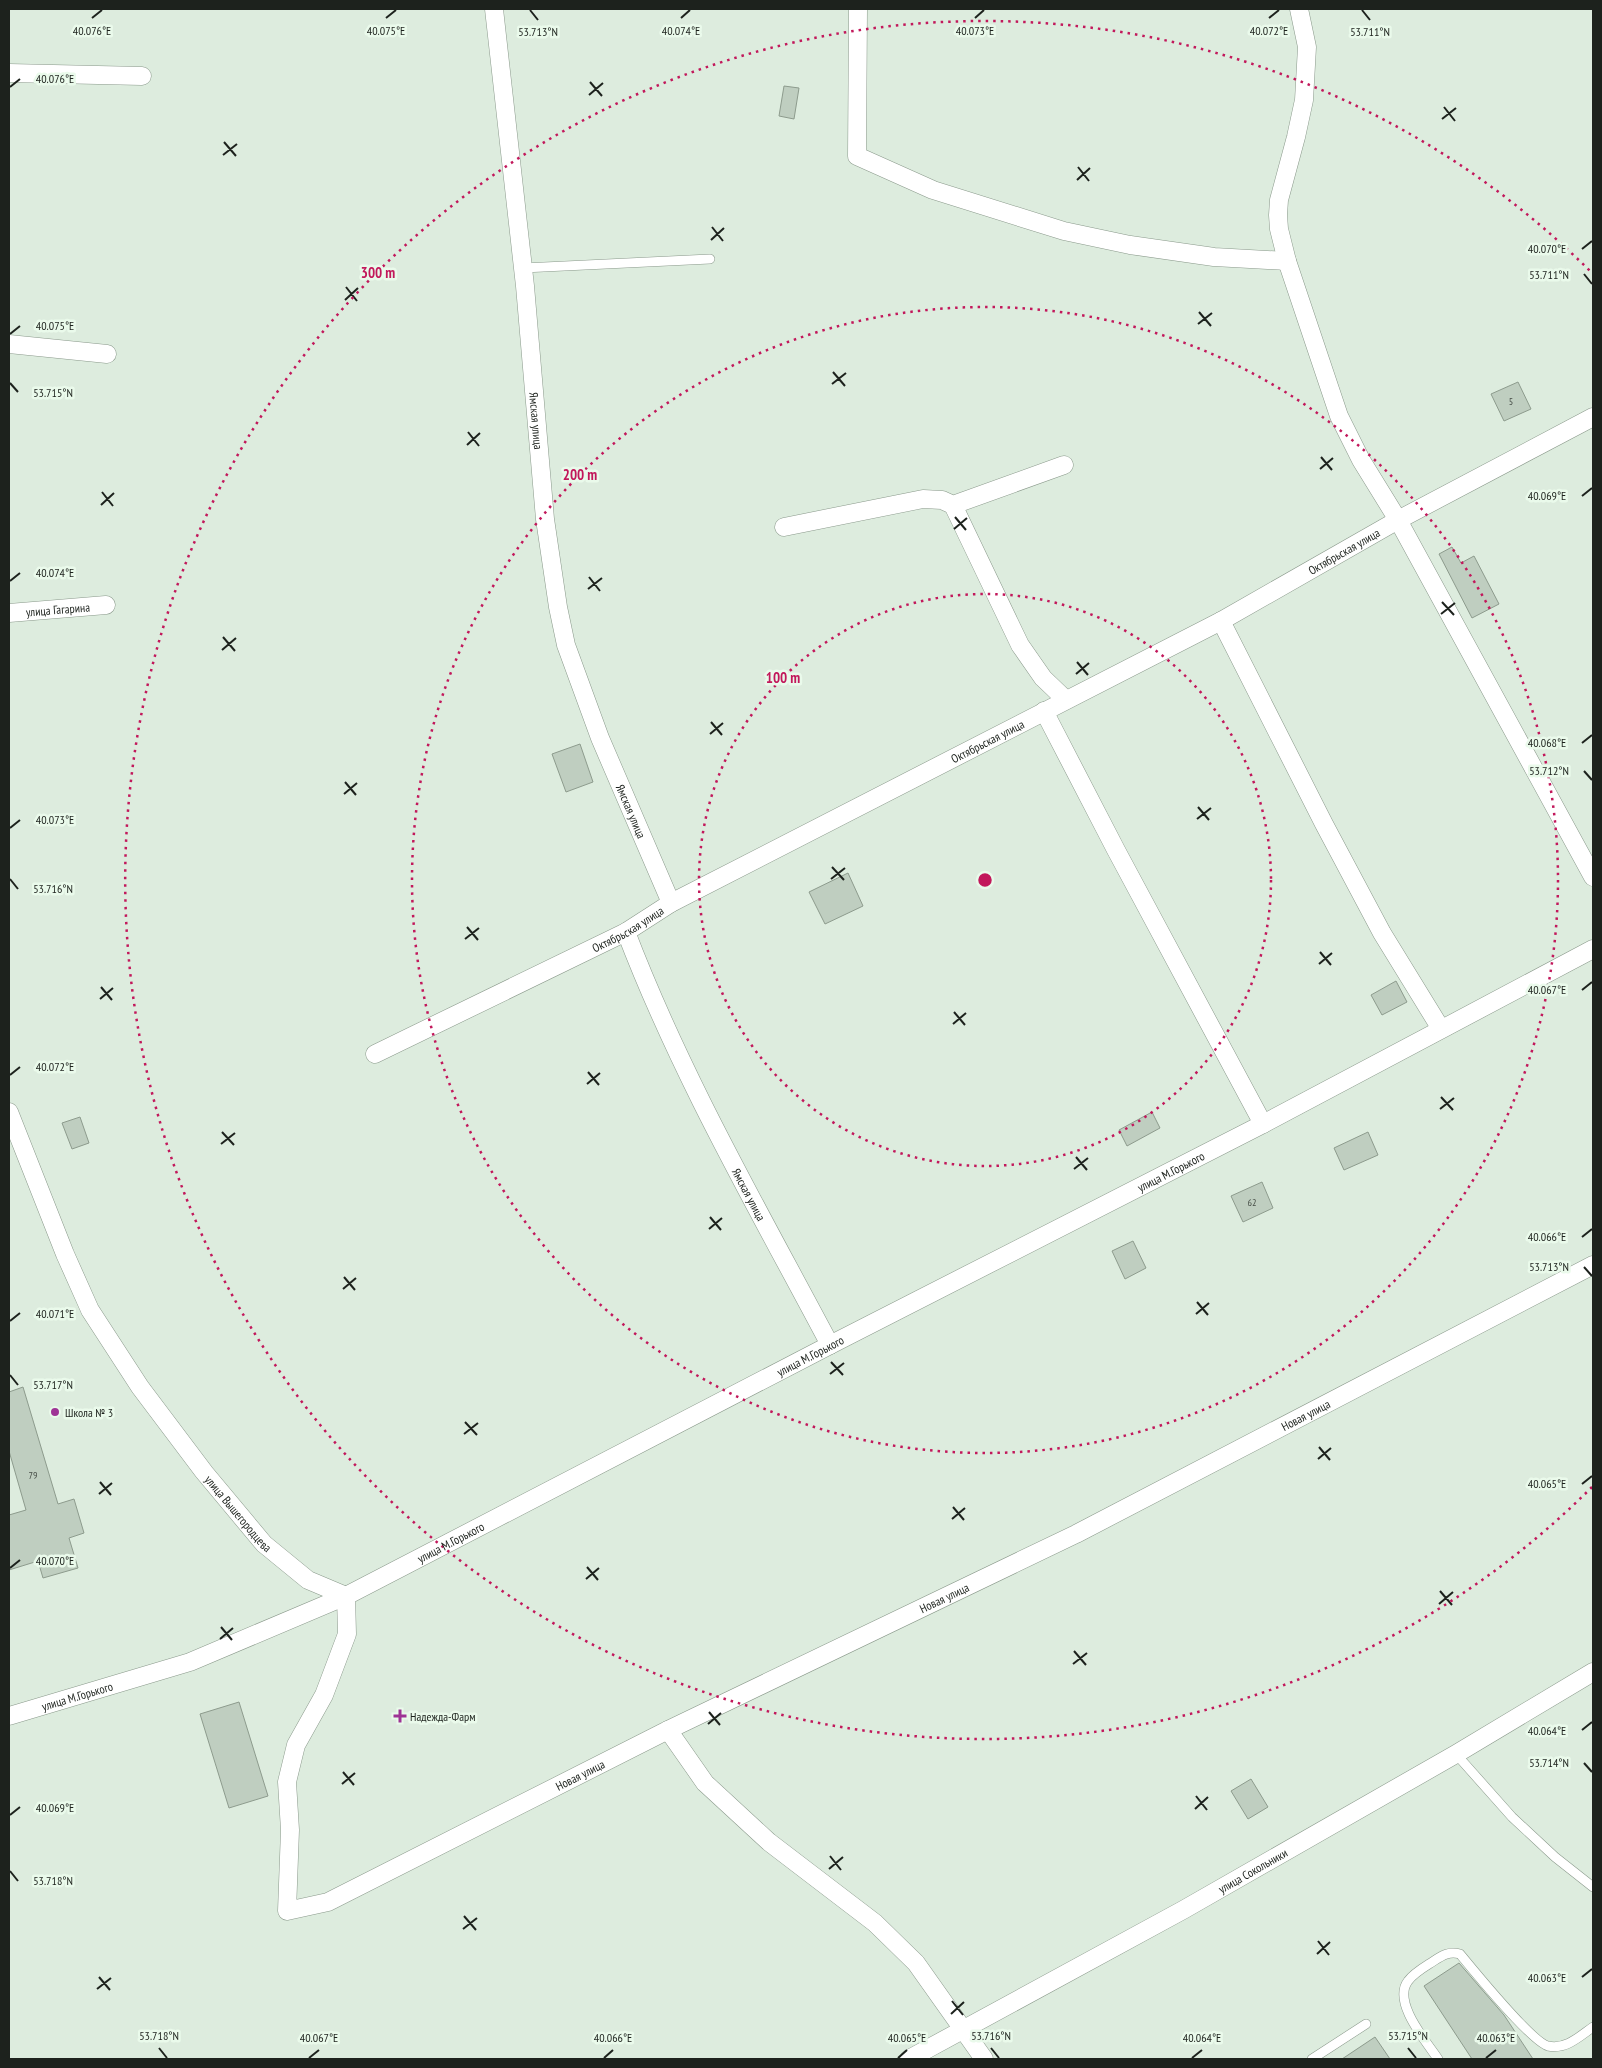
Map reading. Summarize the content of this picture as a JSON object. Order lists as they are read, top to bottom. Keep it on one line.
{"streets":{"street":["Ямская улица","Октябрьская улица","улица Гагарина","улица М.Горького","Новая улица","улица Вышегородцева","улица Сокольники"]},"crossings":[["Ямская улица","Октябрьская улица"],["Ямская улица","улица М.Горького"],["улица М.Горького","Новая улица"],["улица М.Горького","улица Вышегородцева"],["Новая улица","улица Вышегородцева"]],"places":{"other":["Школа № 3"],"health":["Надежда-Фарм"]},"house_numbers":["5","62","79"],"coordinates":["40.075°E","40.076°E","40.074°E","40.073°E","40.072°E","53.711°N","53.713°N","40.070°E","53.715°N","40.069°E","40.068°E","53.712°N","53.716°N","40.067°E","40.066°E","40.071°E","53.717°N","40.065°E","40.064°E","53.714°N","53.718°N","40.063°E"],"rings":["300 m","200 m","100 m"]}
